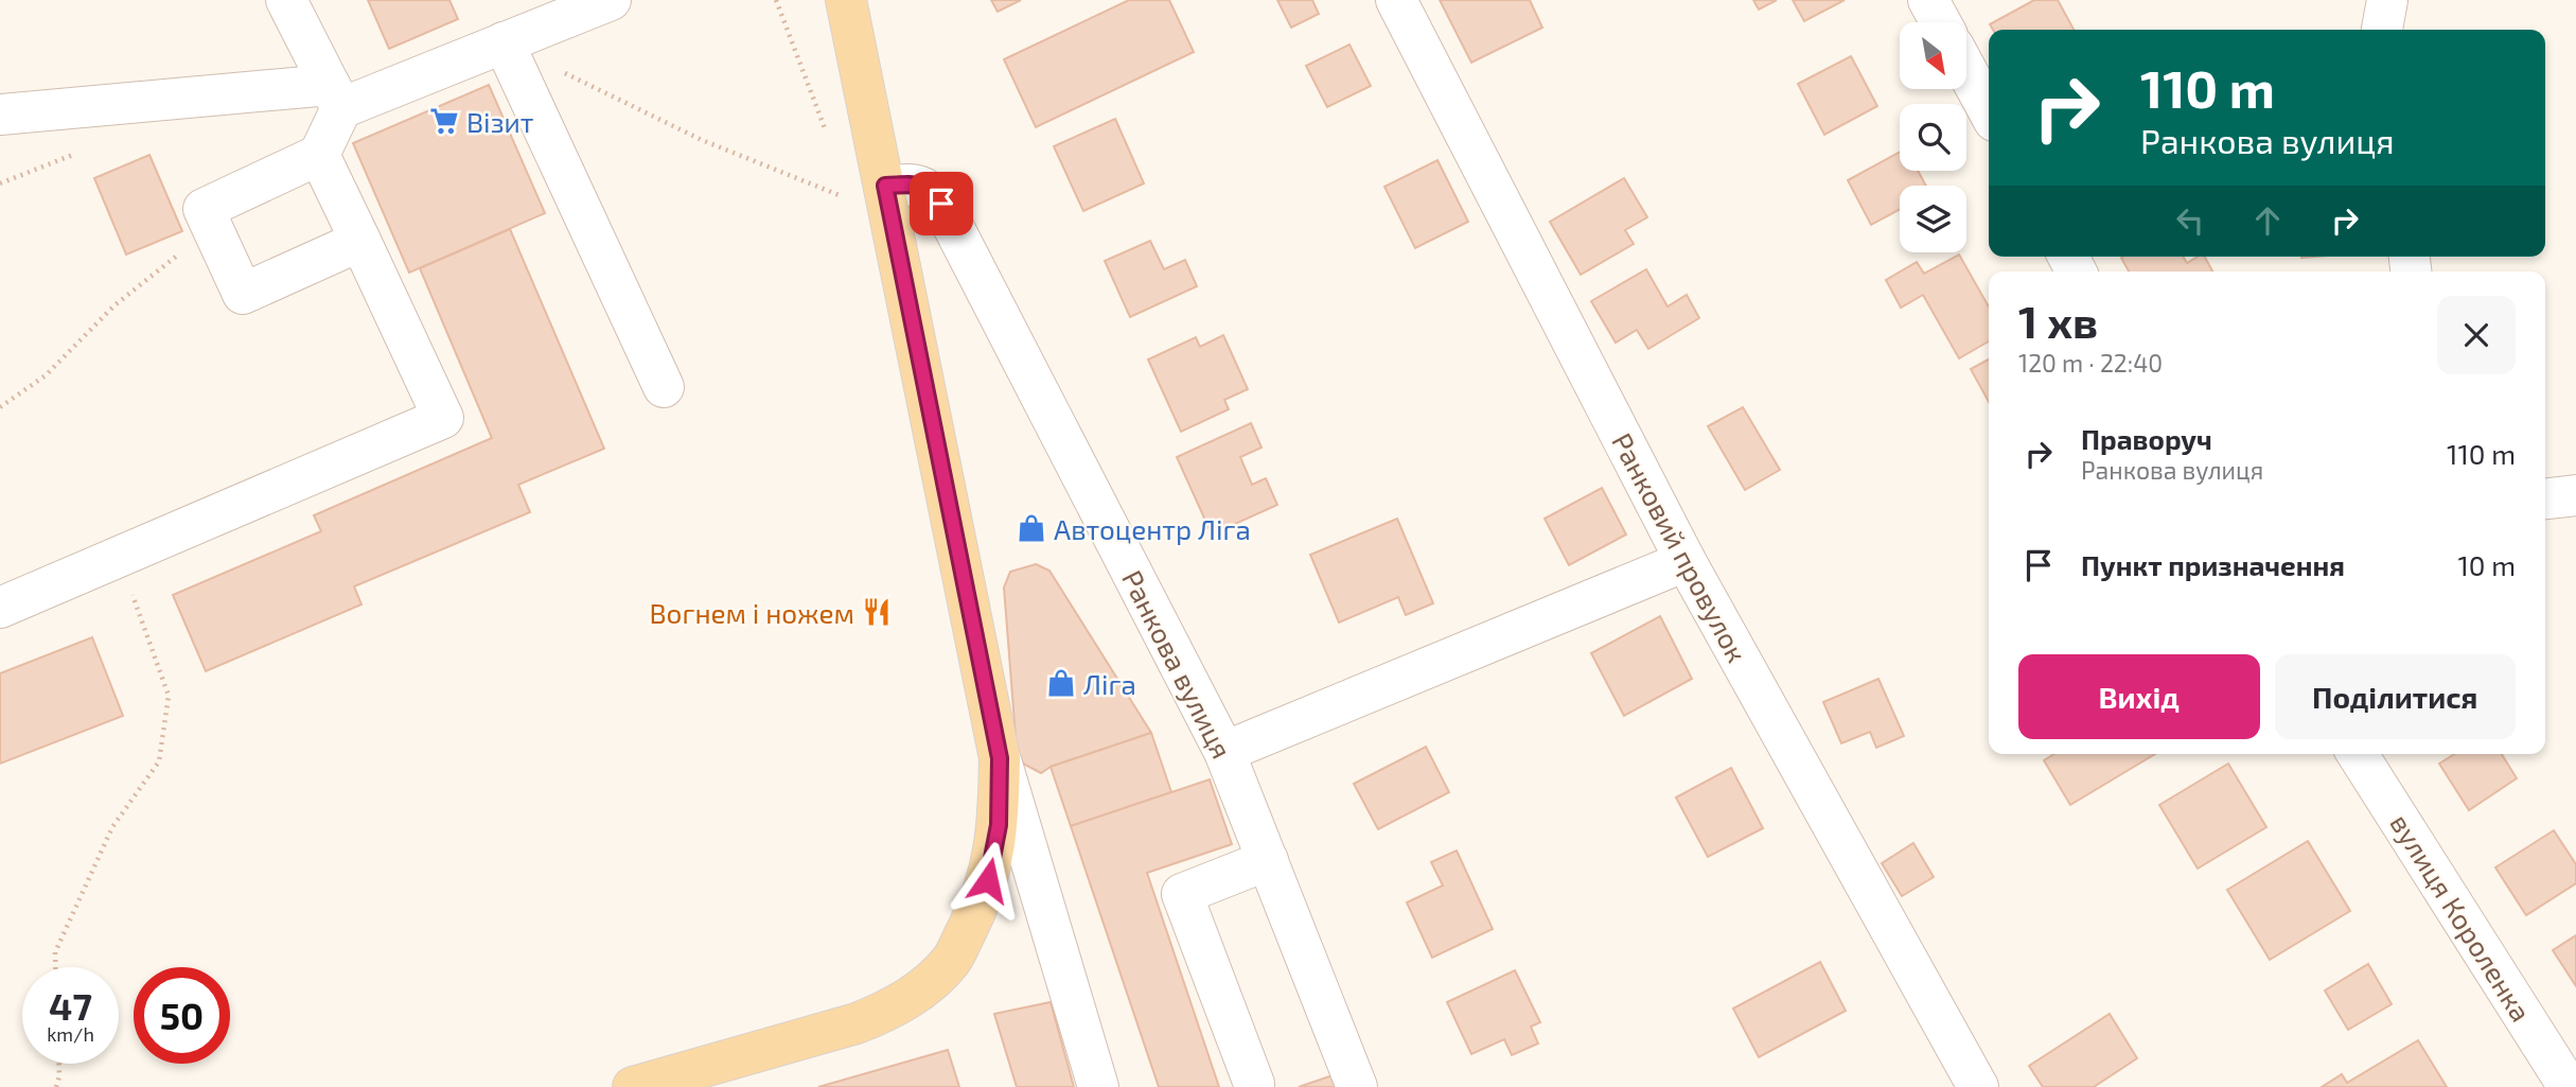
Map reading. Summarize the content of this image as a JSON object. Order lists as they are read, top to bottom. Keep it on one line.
{"streets":{"street":["Ранковий провулок","Ранкова вулиця","вулиця Короленка"]},"places":{"supermarket":["Візит"],"shop":["Автоцентр Ліга","Ліга"],"restaurant":["Вогнем і ножем"]},"north":"bottom right","page":{"turn":["110 m","Ранкова вулиця"],"heading":["1 хв","120 m · 22:40"],"list":[{"name":"Праворуч","note":"Ранкова вулиця","value":"110 m"},{"name":"Пункт призначення","value":"10 m"}],"buttons":["Вихід","Поділитися"],"speed":"47 km/h","limit":"50"}}
